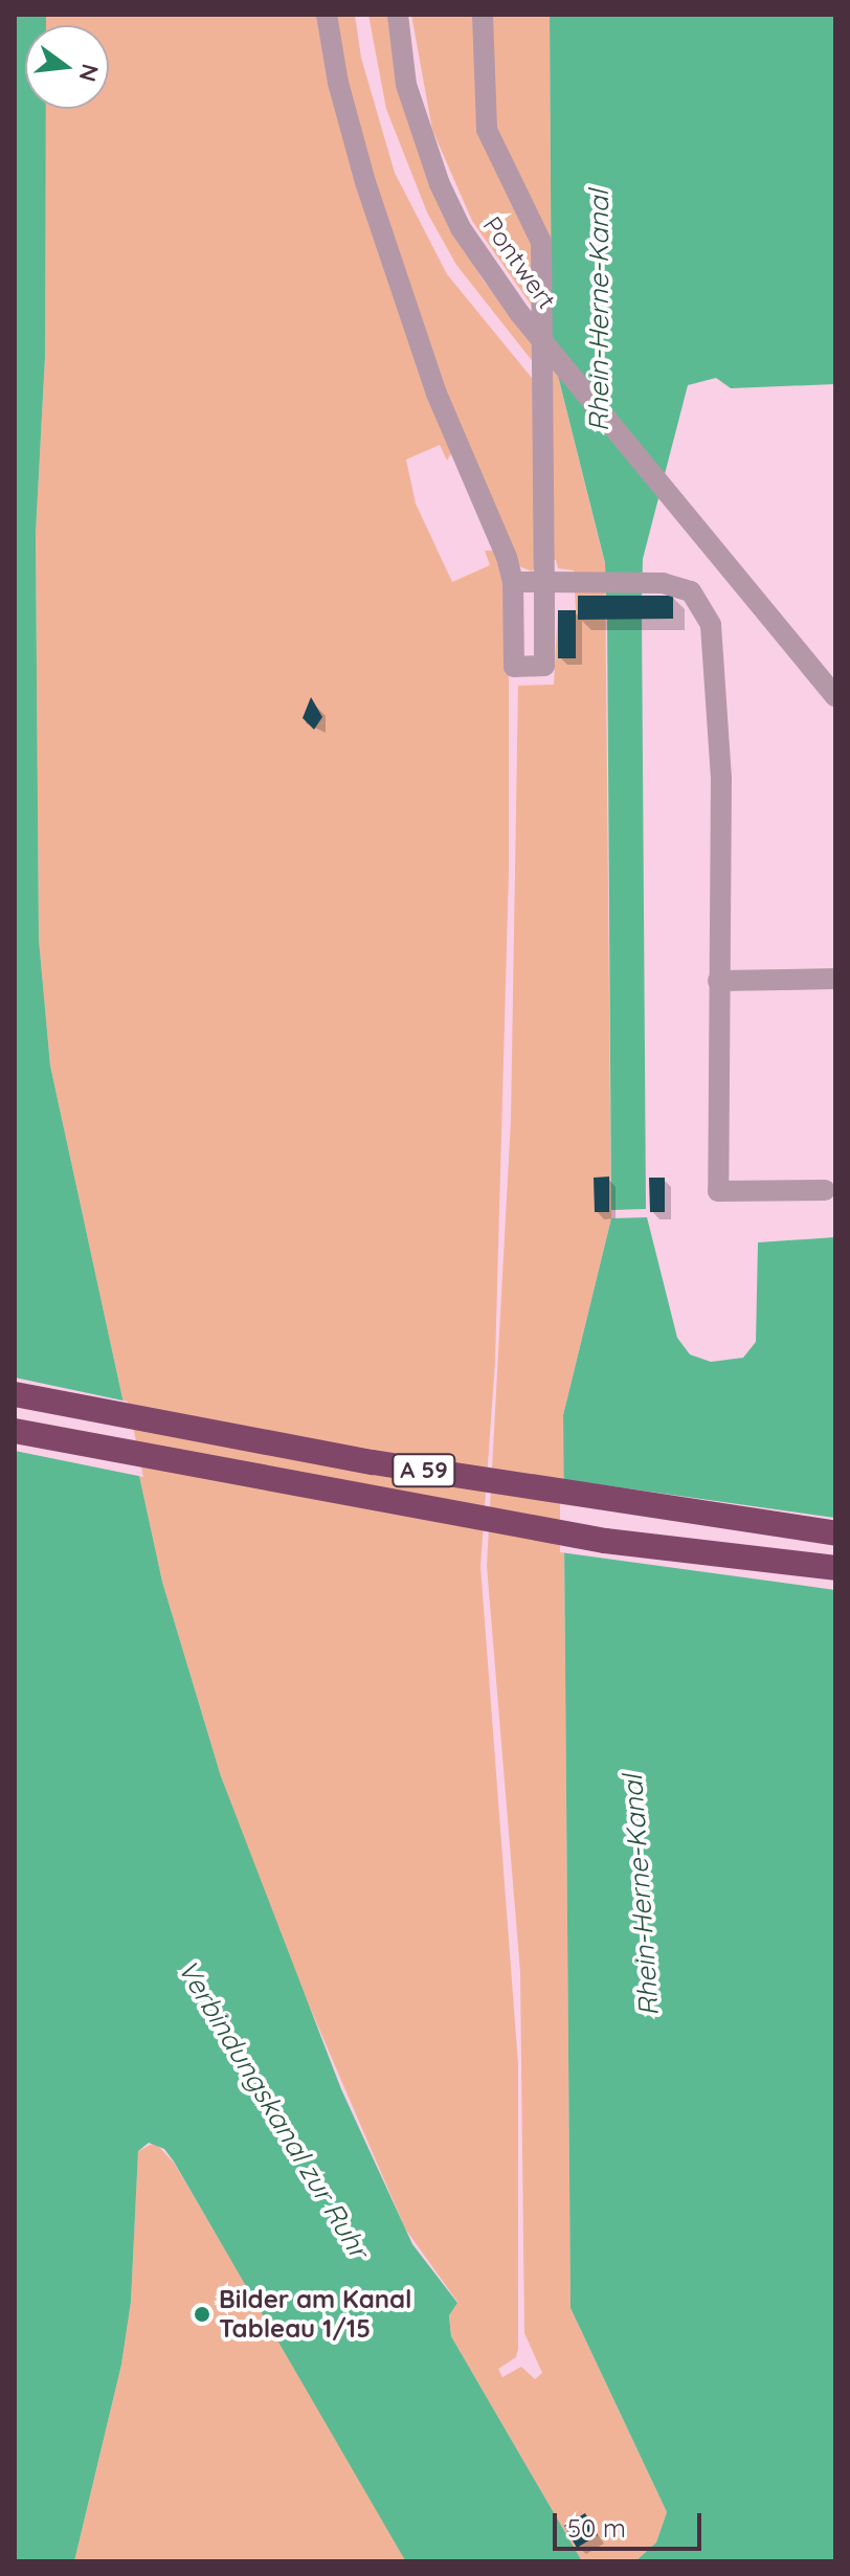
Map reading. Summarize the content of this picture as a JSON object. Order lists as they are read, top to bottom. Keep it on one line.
{"streets":{"highway":["A 59"],"street":["Pontwert"]},"water":["Rhein-Herne-Kanal","Verbindungskanal zur Ruhr"],"places":["Bilder am Kanal Tableau 1/15"],"scale_bar":"50 m","north":"right"}
